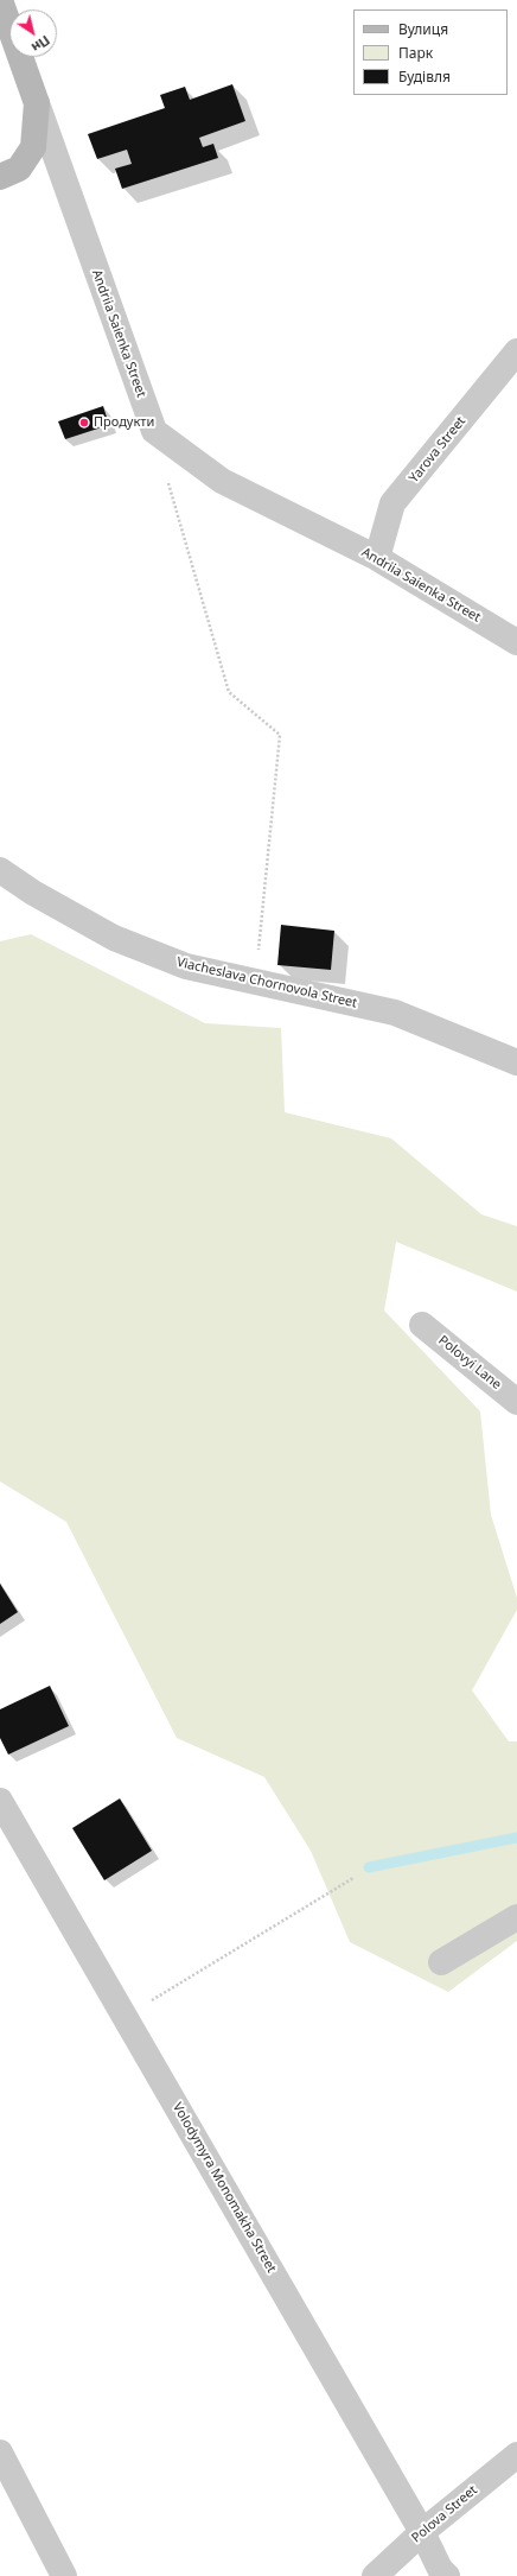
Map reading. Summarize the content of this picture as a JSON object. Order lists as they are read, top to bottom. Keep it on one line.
{"streets":{"street":["Andriia Saienka Street","Yarova Street","Viacheslava Chornovola Street","Polovyi Lane","Volodymyra Monomakha Street","Polova Street"]},"crossings":[["Andriia Saienka Street","Yarova Street"],["Volodymyra Monomakha Street","Polova Street"]],"places":["Продукти"],"legend":["Вулиця","Парк","Будівля"],"north":"bottom right"}
